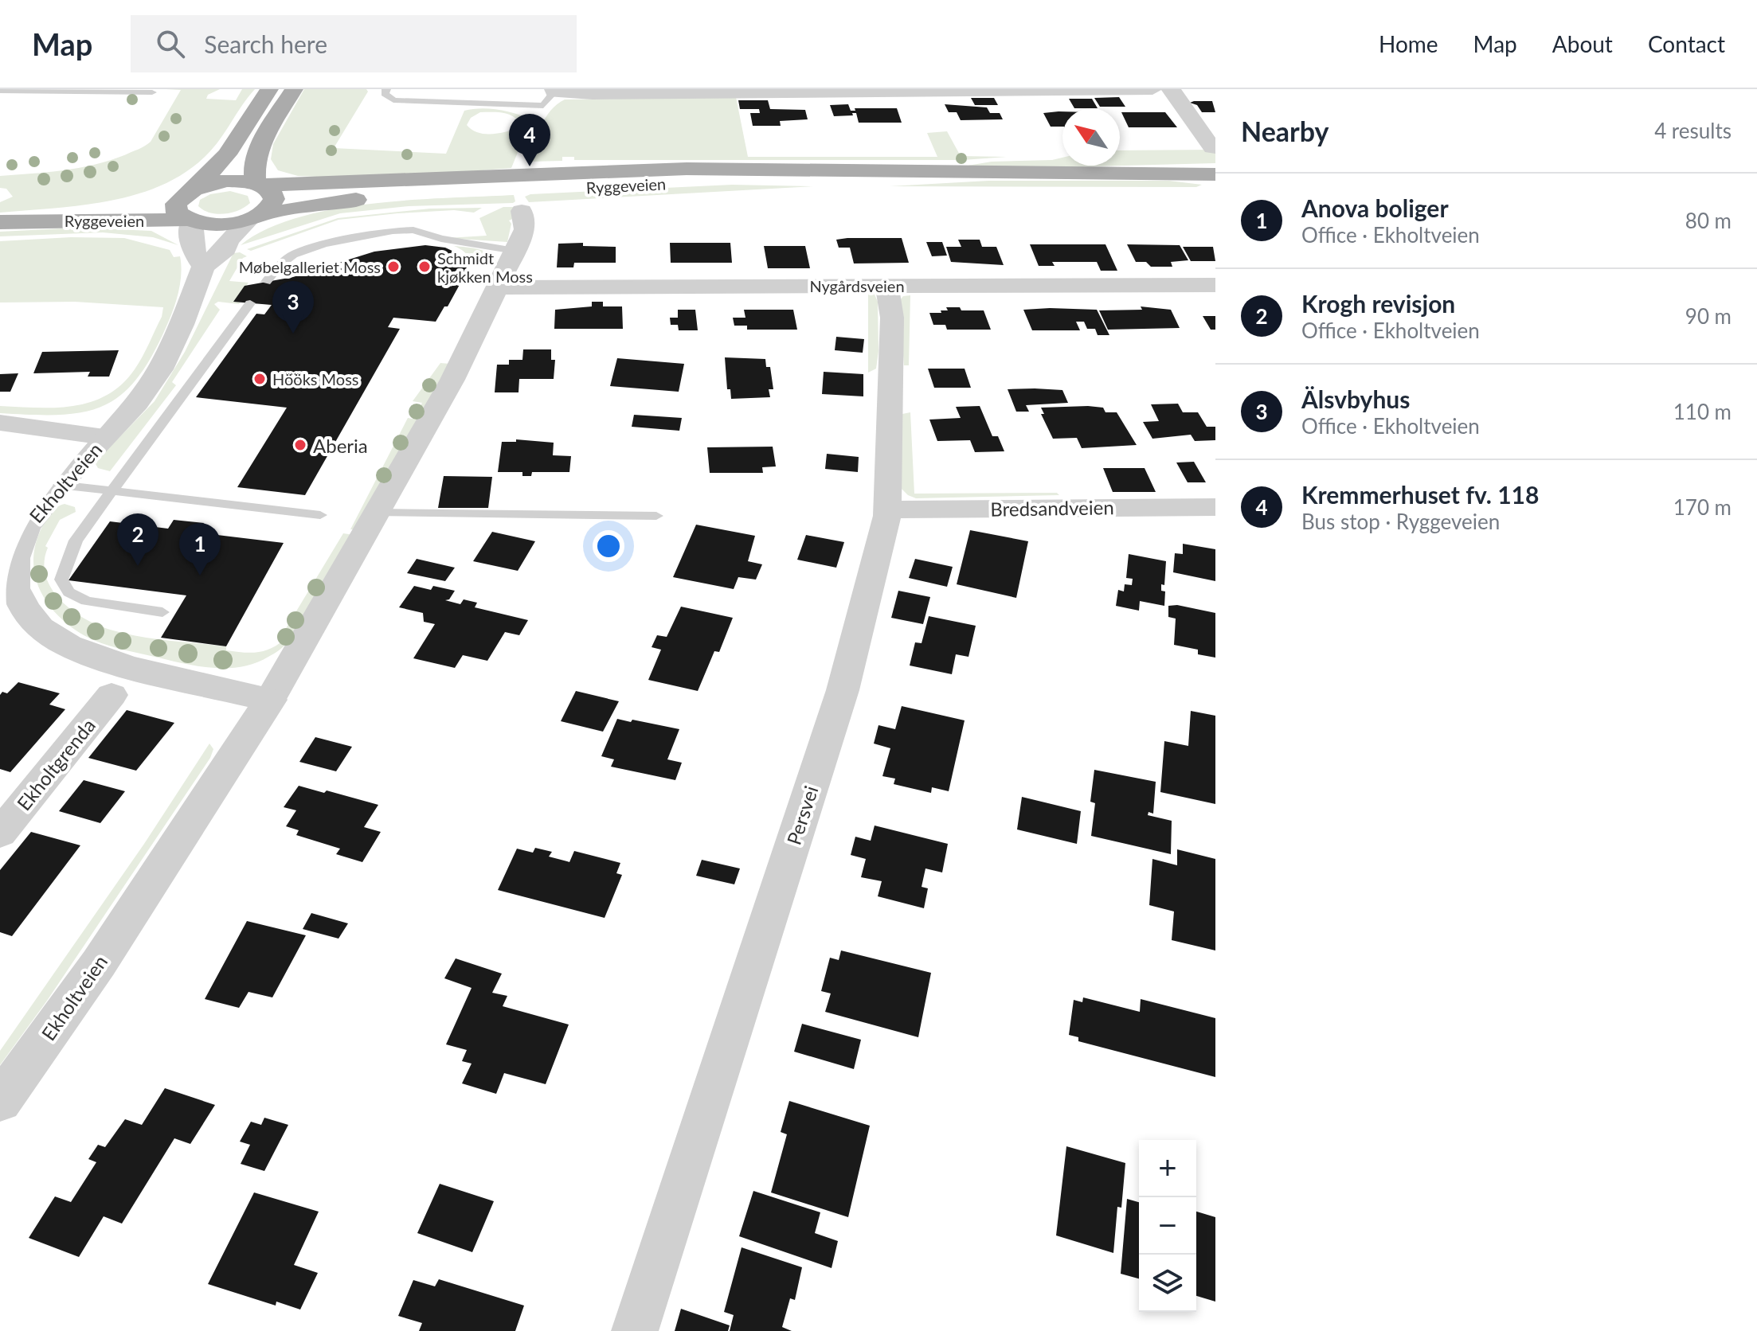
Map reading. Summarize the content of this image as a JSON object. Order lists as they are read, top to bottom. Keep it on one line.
{"streets":{"main road":["Ryggeveien"],"street":["Nygårdsveien","Ekholtveien","Bredsandveien","Ekholtgrenda","Persvei"]},"crossings":[["Ryggeveien","Ekholtveien"],["Nygårdsveien","Ekholtveien"],["Nygårdsveien","Persvei"],["Bredsandveien","Persvei"]],"places":["Møbelgalleriet Moss","Schmidt kjøkken Moss","Hööks Moss","Aberia"],"north":"top left","page":{"header":"Map","search":"Search here","nav":["Home","Map","About","Contact"],"heading":["Nearby","4 results"],"pins":["4","3","2","1"],"list":[{"mark":"1","name":"Anova boliger","note":"Office · Ekholtveien","value":"80 m"},{"mark":"2","name":"Krogh revisjon","note":"Office · Ekholtveien","value":"90 m"},{"mark":"3","name":"Älsvbyhus","note":"Office · Ekholtveien","value":"110 m"},{"mark":"4","name":"Kremmerhuset fv. 118","note":"Bus stop · Ryggeveien","value":"170 m"}],"map_buttons":["+","−"]}}
